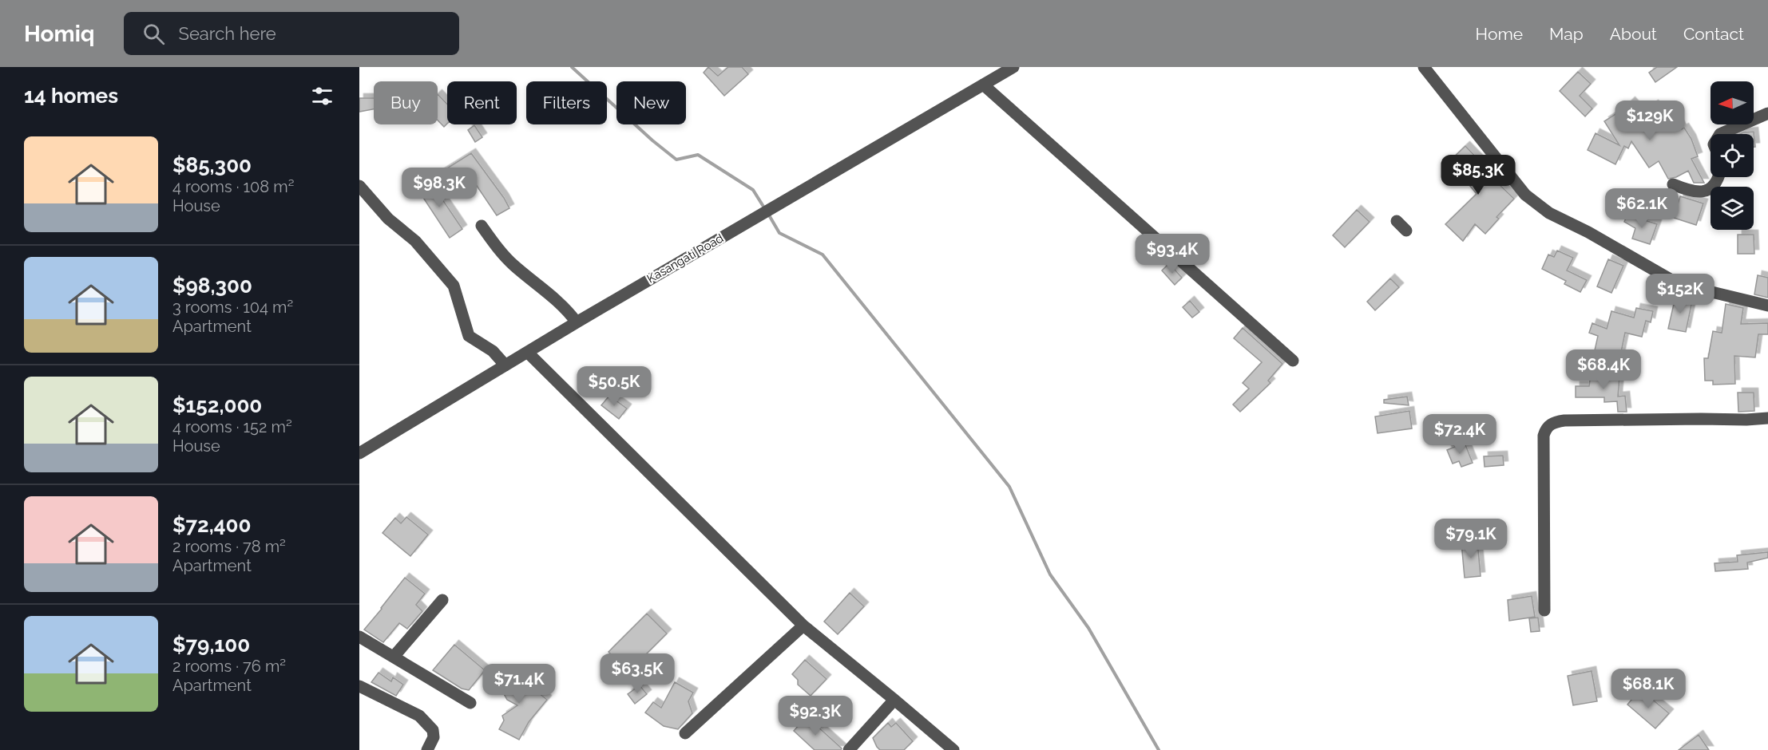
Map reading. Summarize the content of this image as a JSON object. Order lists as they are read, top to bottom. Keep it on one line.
{"streets":{"street":["Kasangati Road"]},"north":"left","page":{"header":"Homiq","search":"Search here","nav":["Home","Map","About","Contact"],"heading":"14 homes","chip":["Buy","Rent","Filters","New"],"price":["$129K","$85.3K","$98.3K","$62.1K","$93.4K","$152K","$68.4K","$50.5K","$72.4K","$79.1K","$63.5K","$71.4K","$68.1K","$92.3K"],"list":[{"name":"$85,300","note":"4 rooms · 108 m² · House"},{"name":"$98,300","note":"3 rooms · 104 m² · Apartment"},{"name":"$152,000","note":"4 rooms · 152 m² · House"},{"name":"$72,400","note":"2 rooms · 78 m² · Apartment"},{"name":"$79,100","note":"2 rooms · 76 m² · Apartment"}]}}
